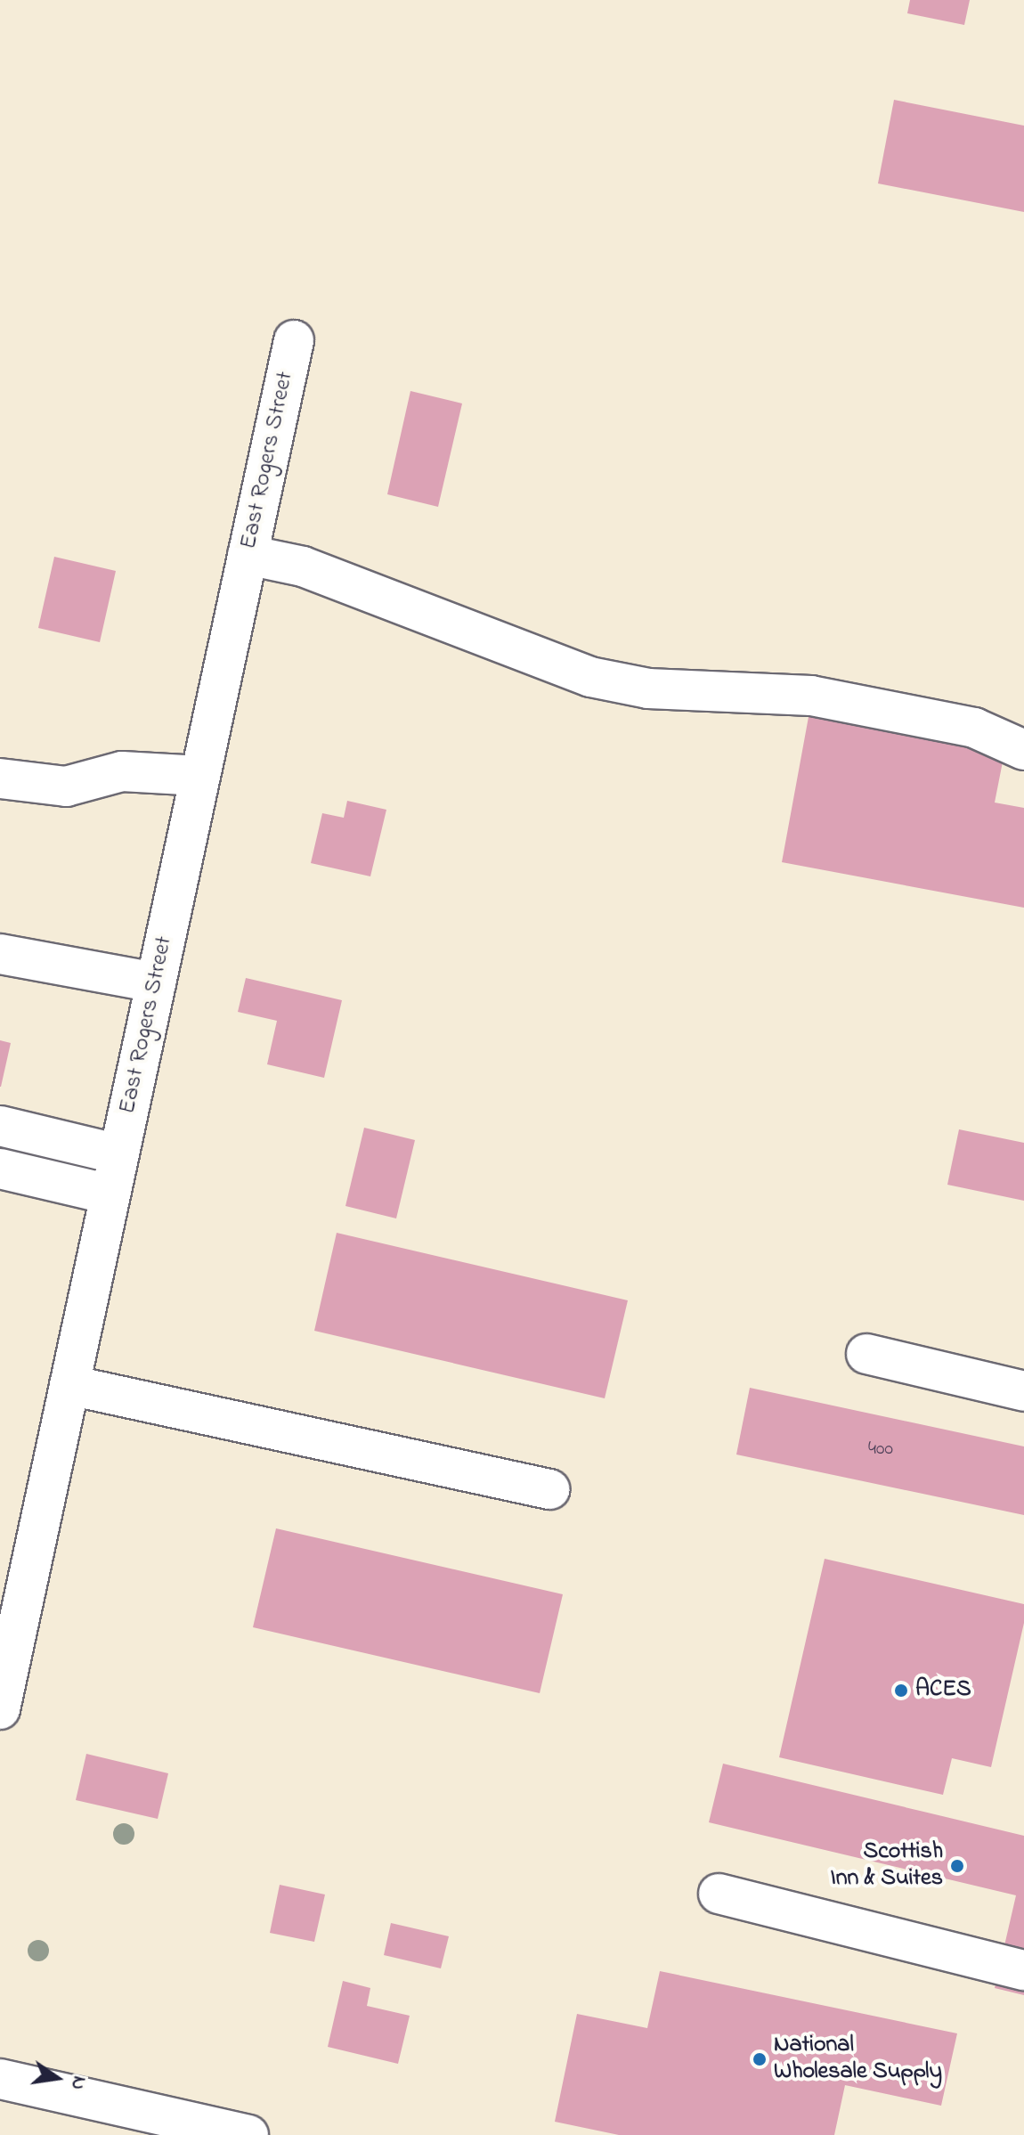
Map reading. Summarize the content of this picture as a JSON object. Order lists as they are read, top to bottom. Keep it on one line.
{"streets":{"street":["East Rogers Street"]},"places":["ACES","Scottish Inn & Suites","National Wholesale Supply"],"house_numbers":["400"],"north":"right"}
